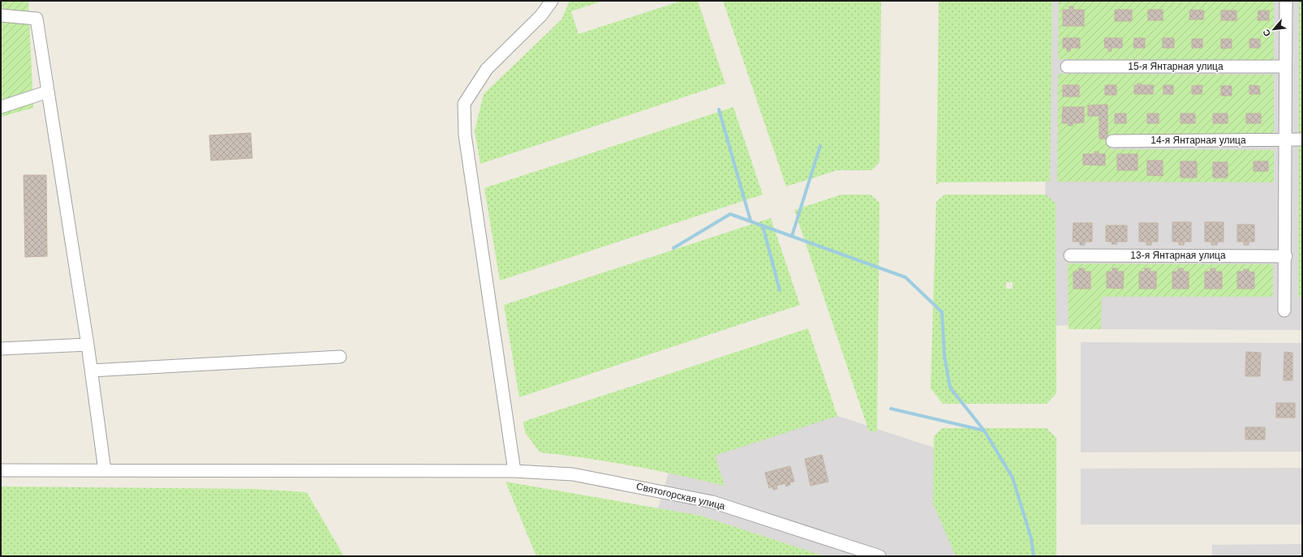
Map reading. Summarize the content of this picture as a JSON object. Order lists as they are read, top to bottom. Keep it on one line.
{"streets":{"street":["15-я Янтарная улица","14-я Янтарная улица","13-я Янтарная улица","Святогорская улица"]},"north":"bottom left"}
